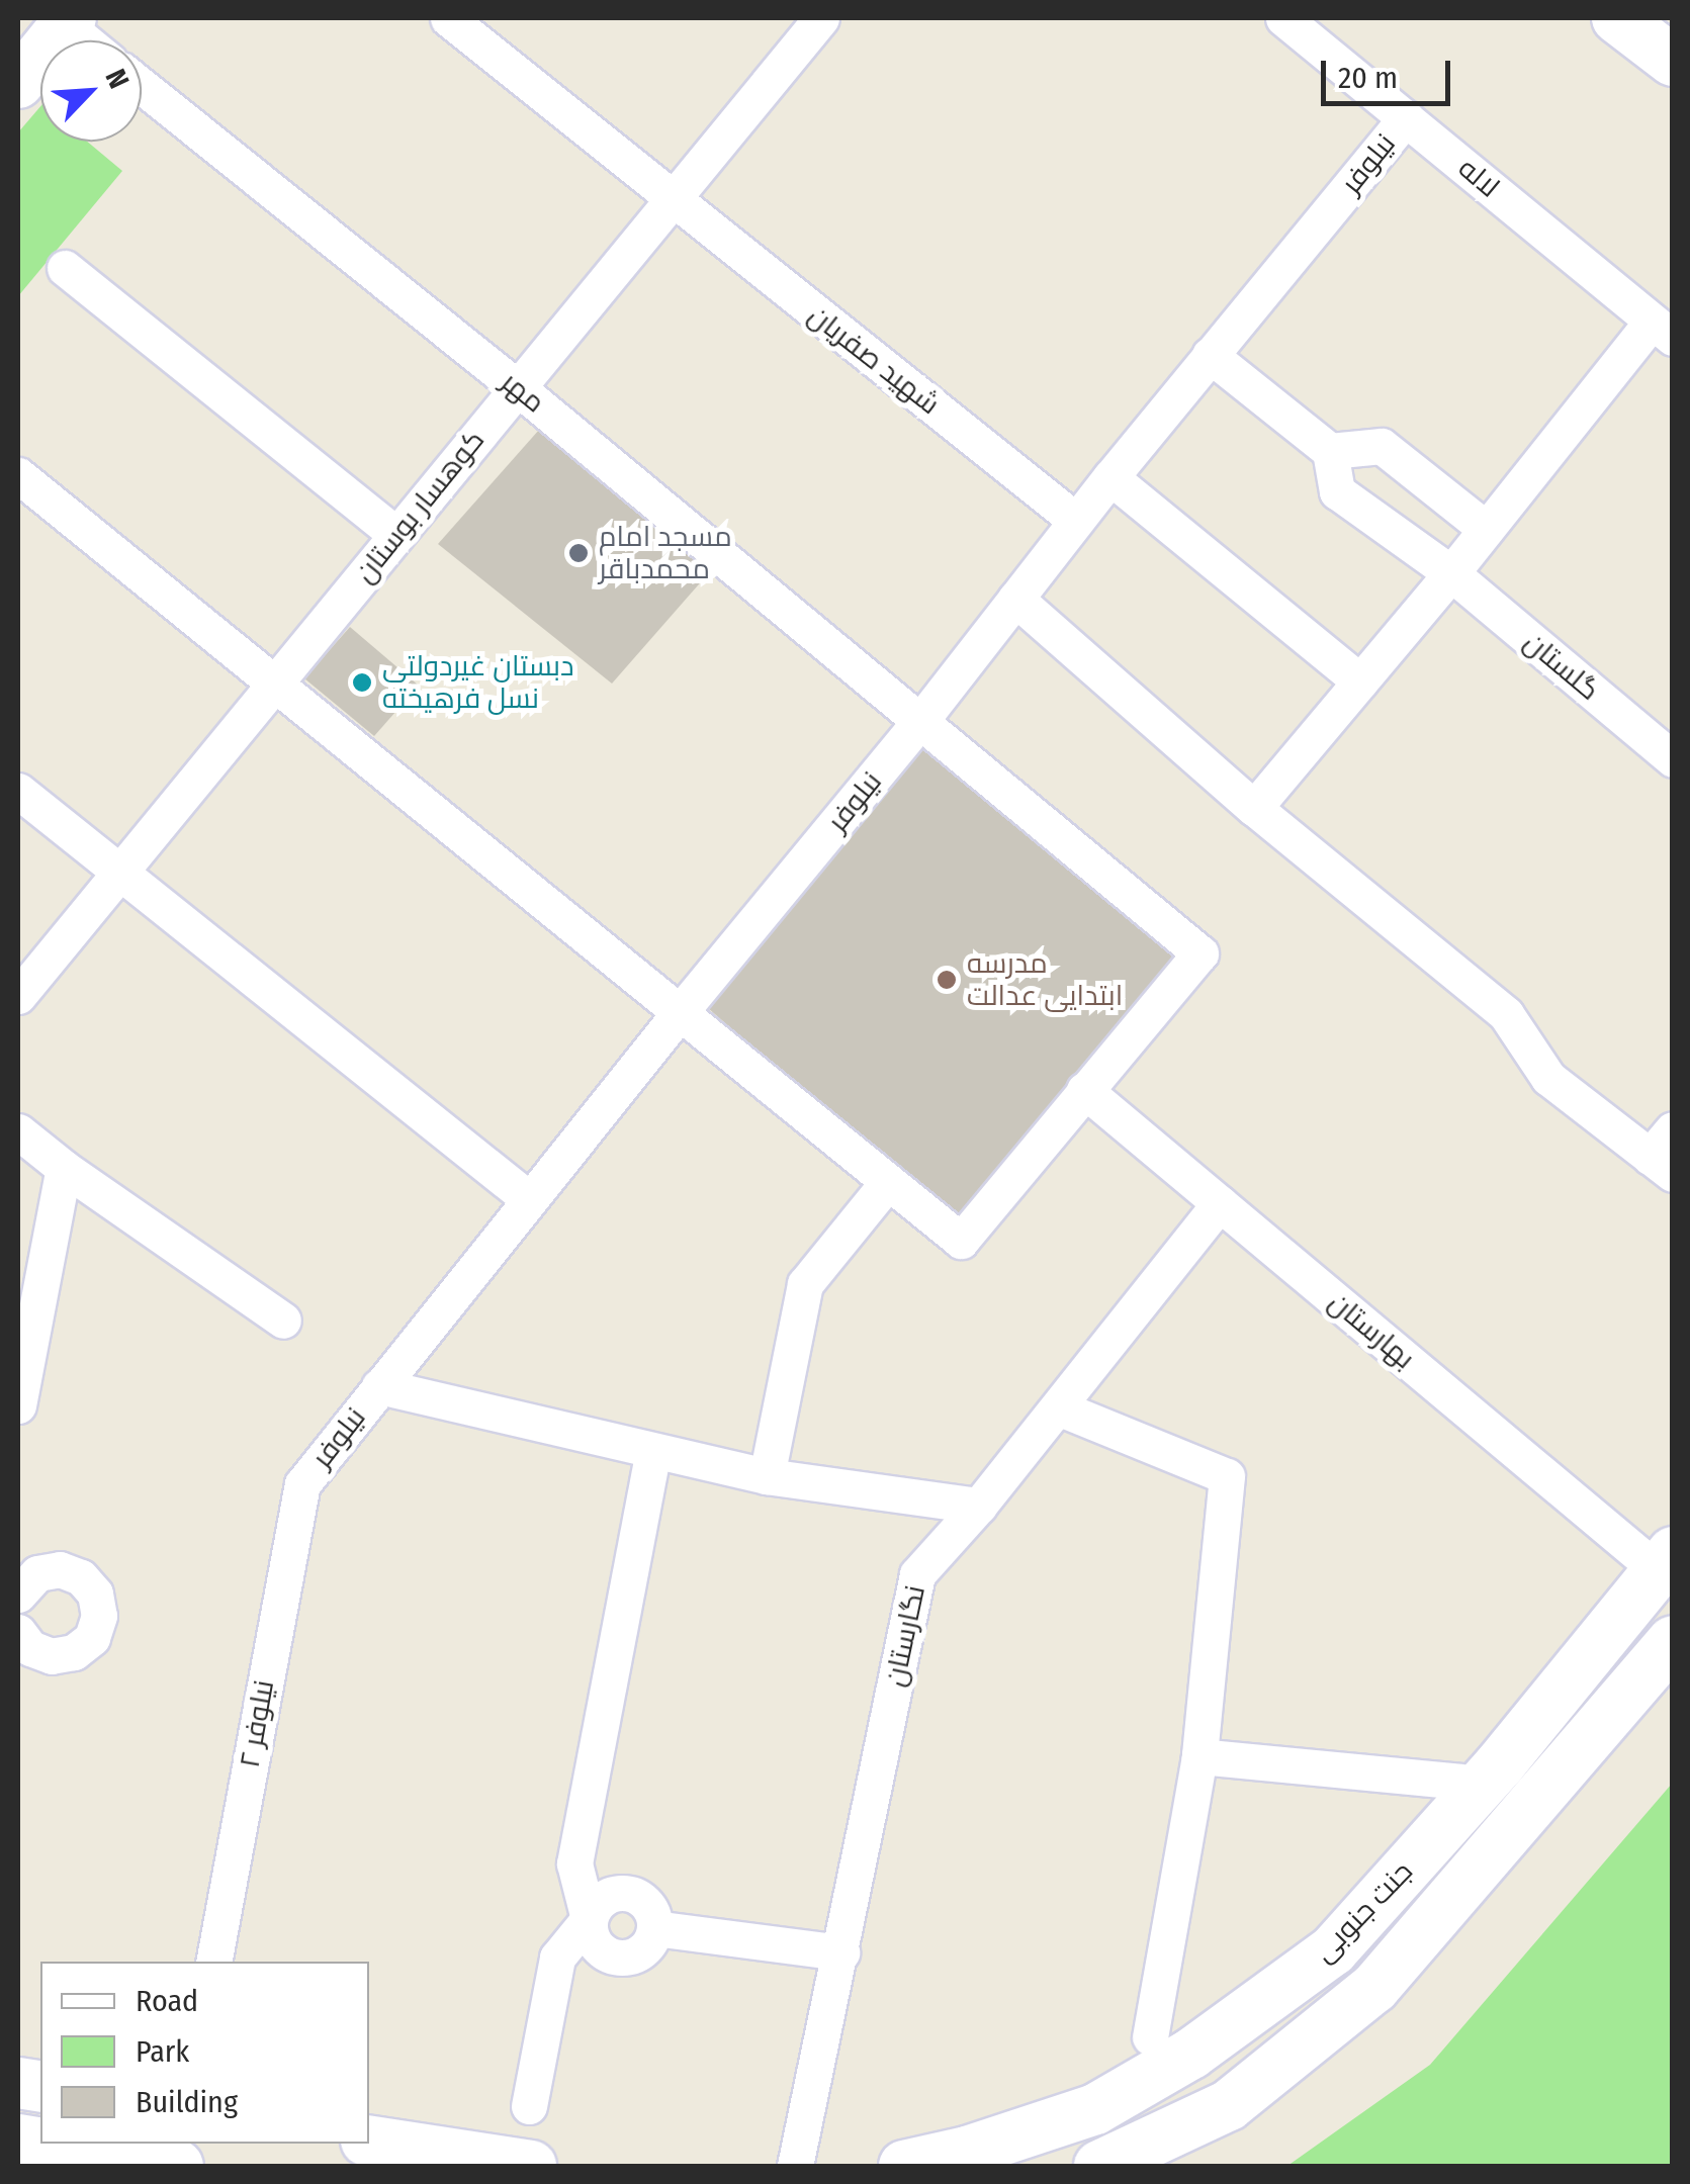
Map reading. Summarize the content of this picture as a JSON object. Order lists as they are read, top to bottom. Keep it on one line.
{"streets":{"main road":["جنت جنوبی"],"street":["نیلوفر","لاله","شهید صفریان","مهر","کوهسار بوستان","گلستان","بهارستان","نگارستان","نیلوفر ۲"]},"crossings":[["نیلوفر","لاله"],["نیلوفر","شهید صفریان"],["نیلوفر","مهر"],["نیلوفر","نیلوفر ۲"],["شهید صفریان","کوهسار بوستان"],["مهر","کوهسار بوستان"],["مهر","بهارستان"],["بهارستان","نگارستان"],["بهارستان","جنت جنوبی"]],"places":["مسجد امام محمدباقر","دبستان غیردولتی نسل فرهیخته","مدرسه ابتدایی عدالت"],"legend":["Road","Park","Building"],"scale_bar":"20 m","north":"top right"}
